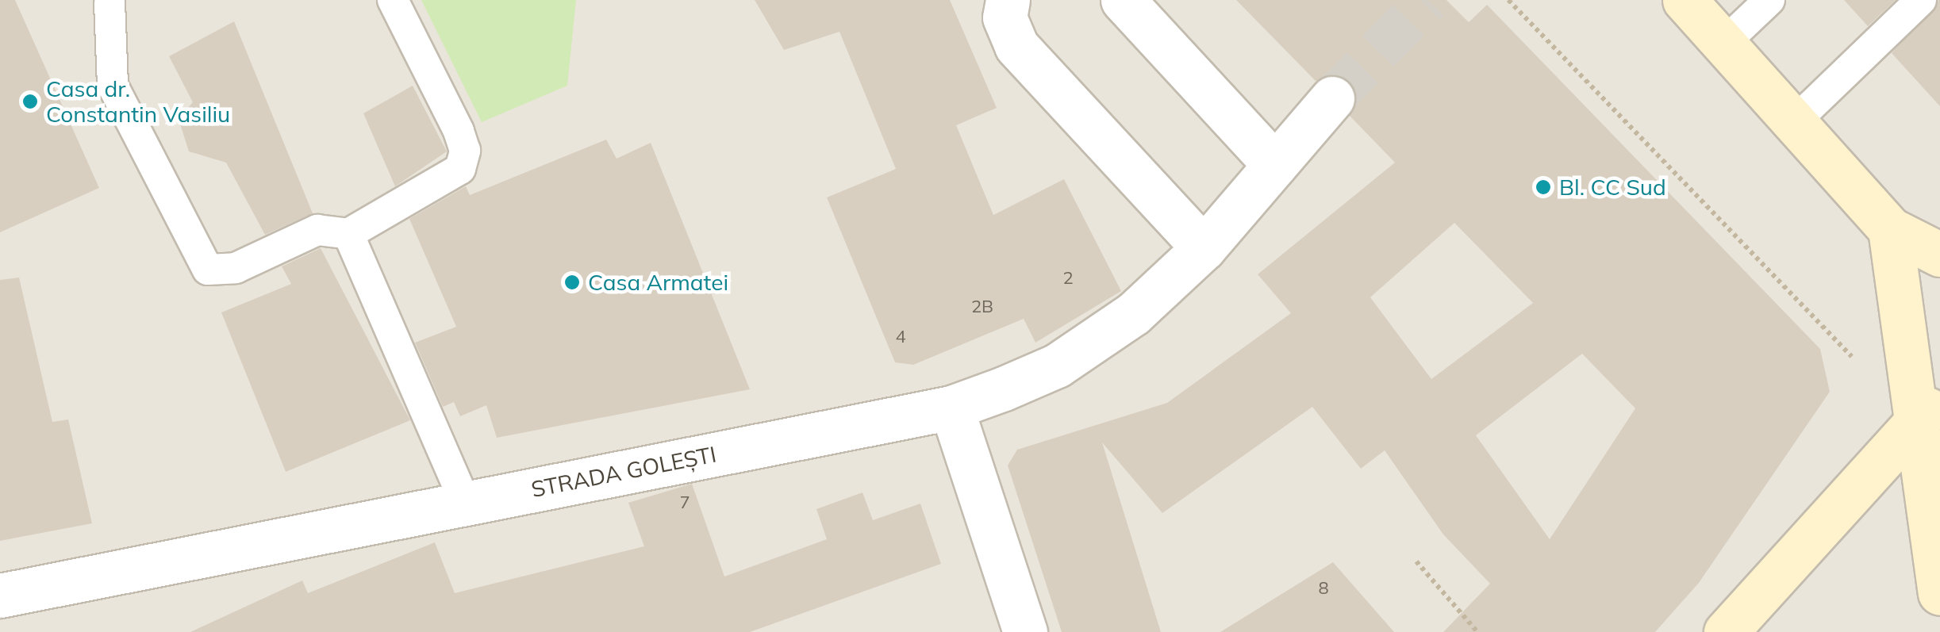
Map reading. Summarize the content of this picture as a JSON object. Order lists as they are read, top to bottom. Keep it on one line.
{"streets":{"street":["STRADA GOLEȘTI"]},"places":["Casa dr. Constantin Vasiliu","Bl. CC Sud","Casa Armatei"],"house_numbers":["2","2B","4","7","8"]}
